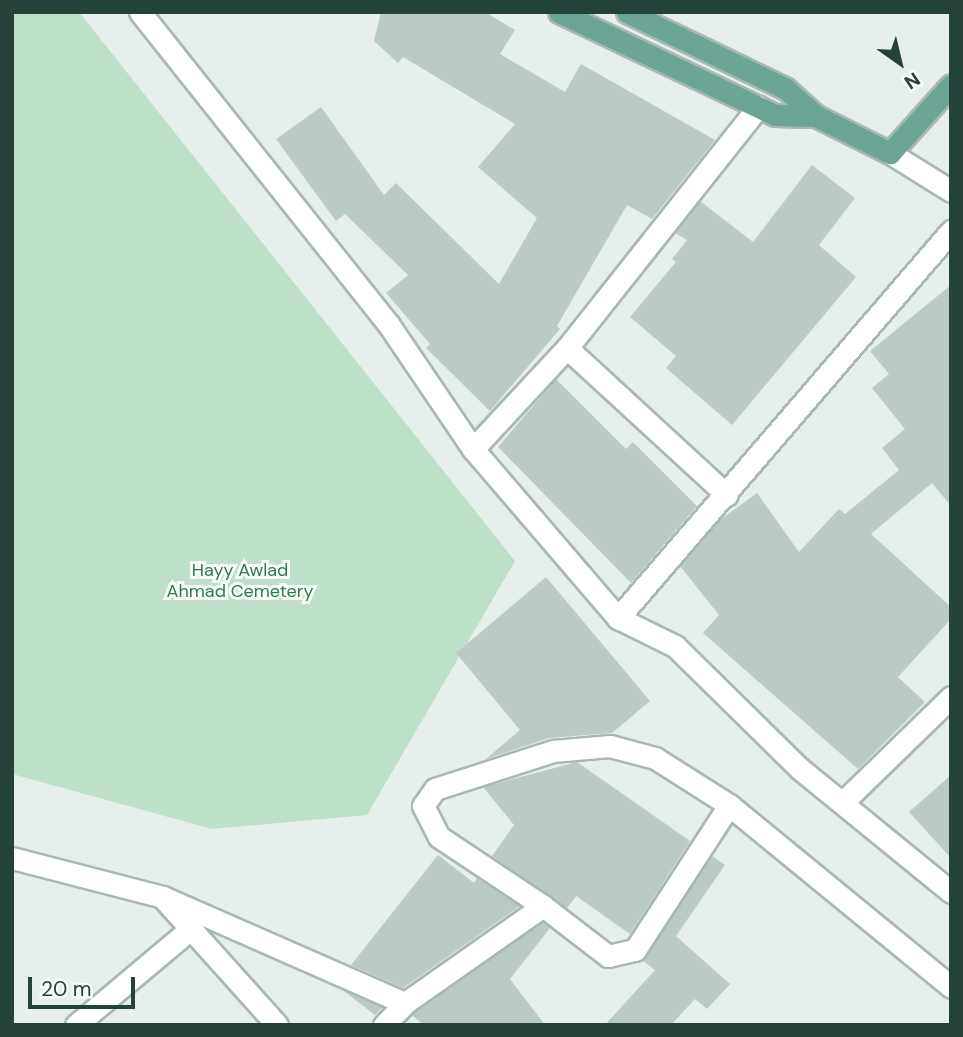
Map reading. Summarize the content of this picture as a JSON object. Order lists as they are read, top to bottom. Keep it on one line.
{"parks":["Hayy Awlad Ahmad Cemetery"],"scale_bar":"20 m","north":"bottom right"}
